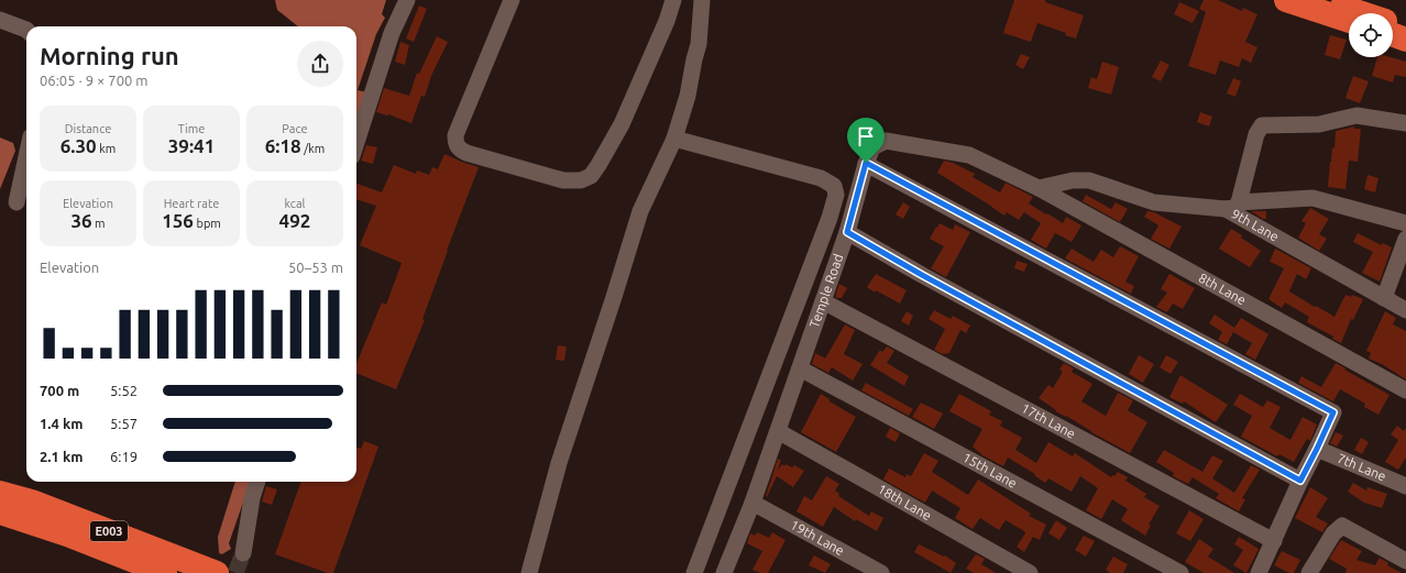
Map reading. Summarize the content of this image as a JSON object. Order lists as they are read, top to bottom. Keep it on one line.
{"streets":{"highway":["E003"],"street":["9th Lane","8th Lane","Temple Road","17th Lane","7th Lane","15th Lane","18th Lane","19th Lane"]},"crossings":[["9th Lane","8th Lane"],["9th Lane","Temple Road"],["8th Lane","Temple Road"],["Temple Road","17th Lane"],["Temple Road","15th Lane"],["Temple Road","18th Lane"],["Temple Road","19th Lane"]],"page":{"heading":["Morning run","06:05 · 9 × 700 m"],"stats":[["Distance","6.30 km"],["Time","39:41"],["Pace","6:18 /km"],["Elevation","36 m"],["Heart rate","156 bpm"],["kcal","492"]],"chart":["Elevation","50–53 m"],"list":[{"name":"700 m","note":"5:52"},{"name":"1.4 km","note":"5:57"},{"name":"2.1 km","note":"6:19"}]}}
